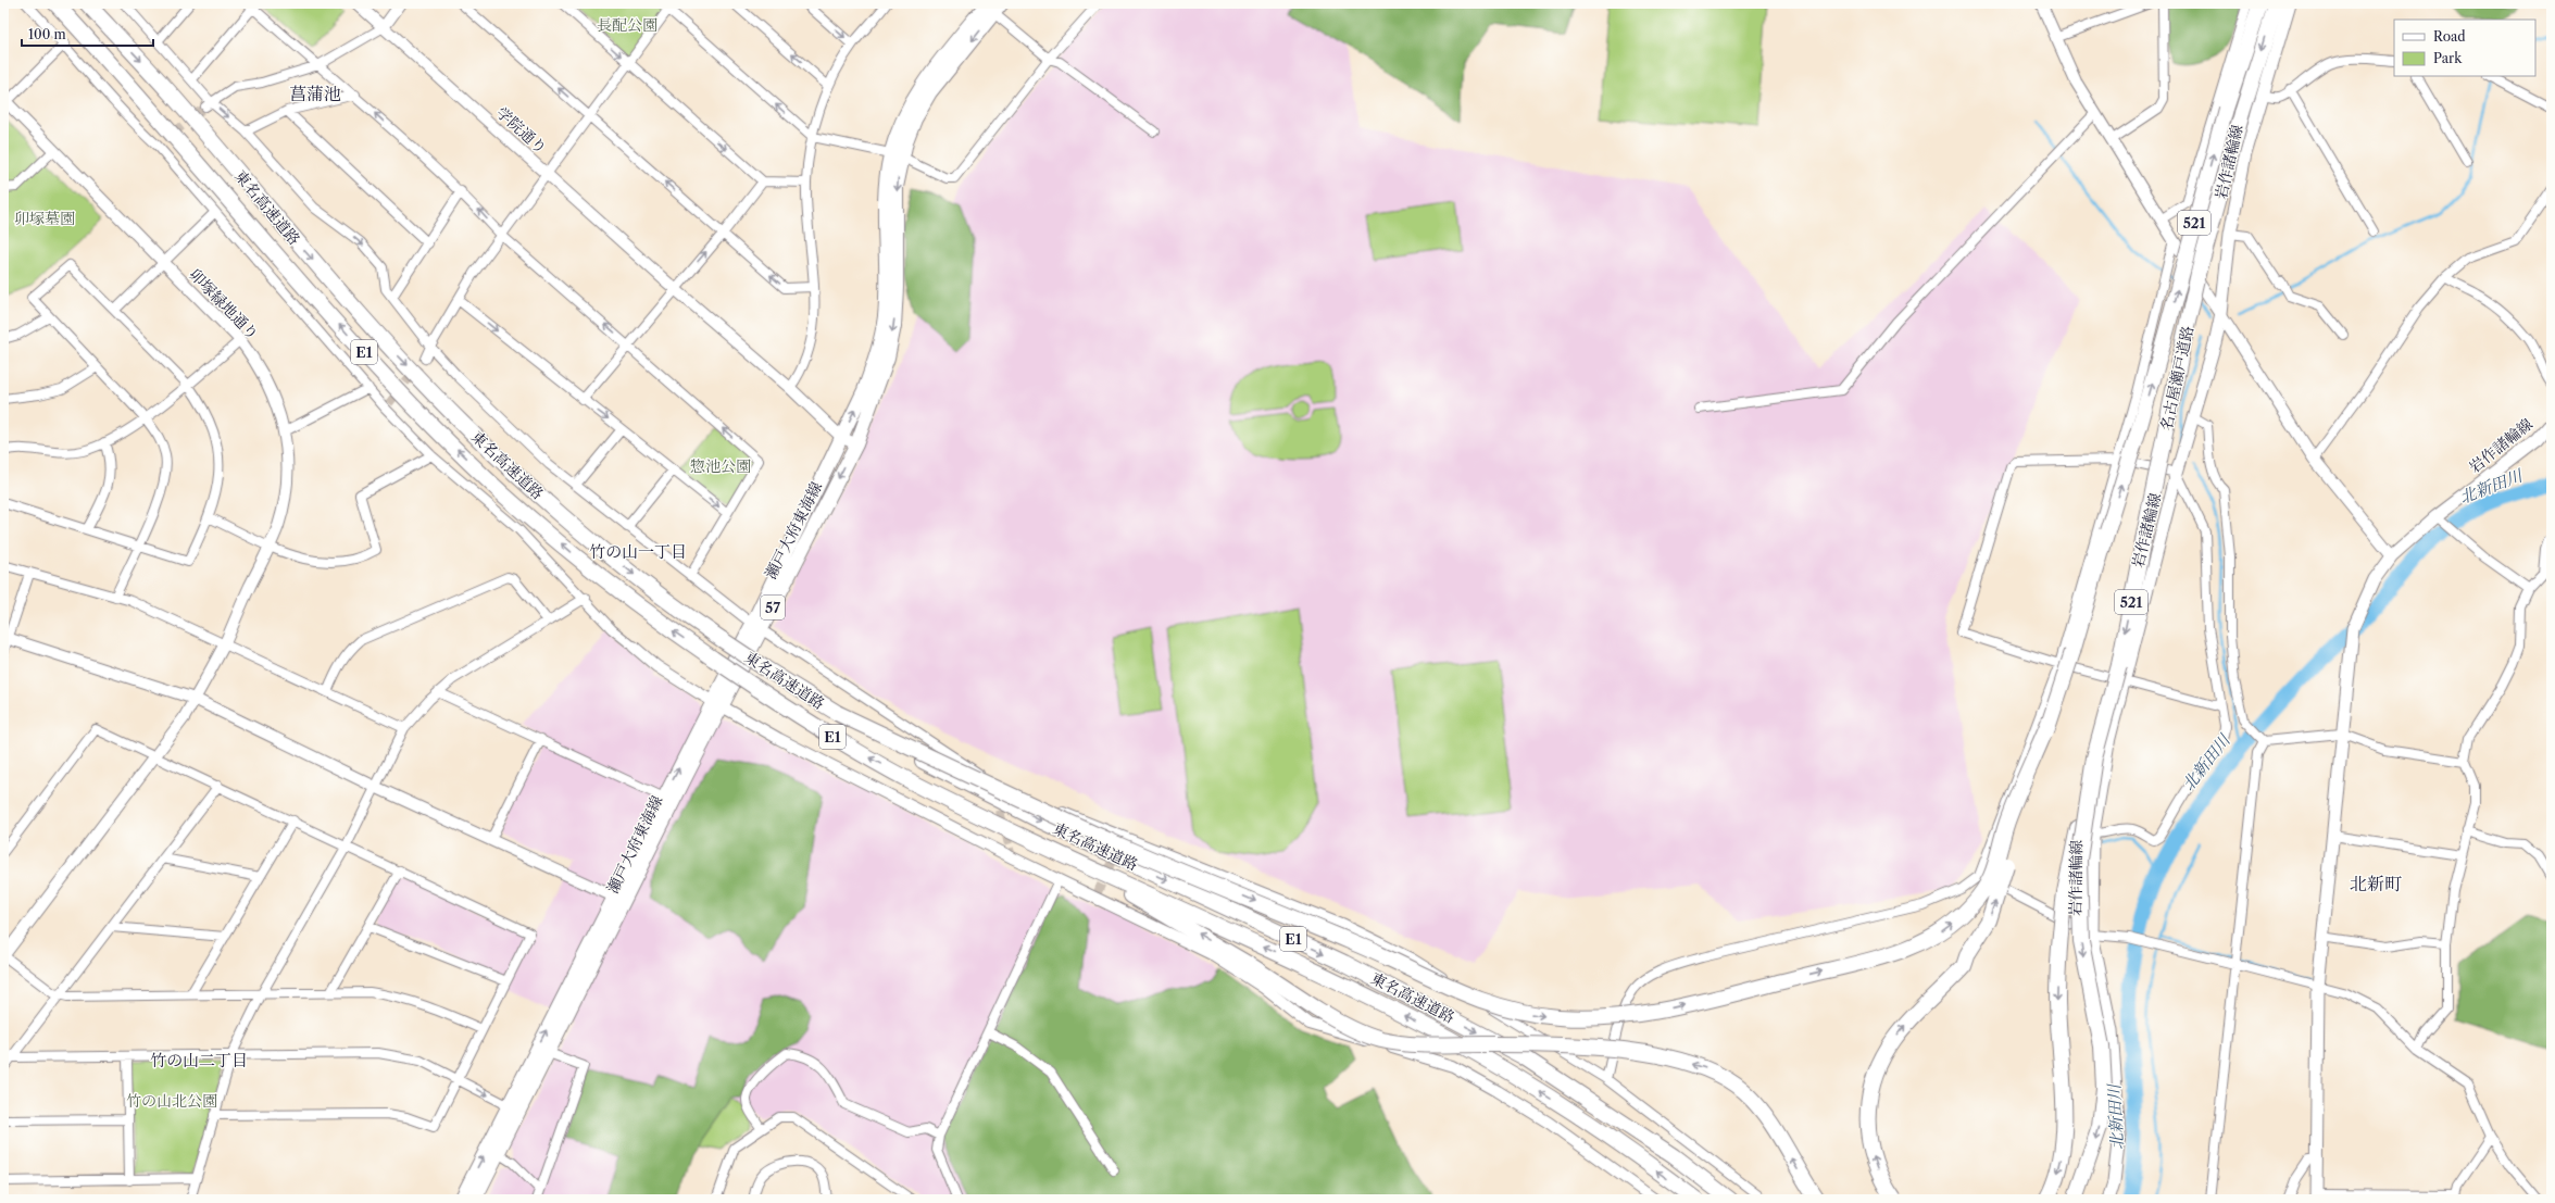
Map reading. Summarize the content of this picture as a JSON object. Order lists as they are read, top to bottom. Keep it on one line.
{"streets":{"highway":["東名高速道路","521","E1","名古屋瀬戸道路"],"main road":["岩作諸輪線","瀬戸大府東海線","57"],"street":["学院通り","卯塚緑地通り"]},"crossings":[["学院通り","瀬戸大府東海線"]],"districts":["菖蒲池","竹の山一丁目","北新町","竹の山二丁目"],"water":["北新田川"],"parks":["長配公園","卯塚墓園","惣池公園","竹の山北公園"],"legend":["Road","Park"],"scale_bar":"100 m"}
